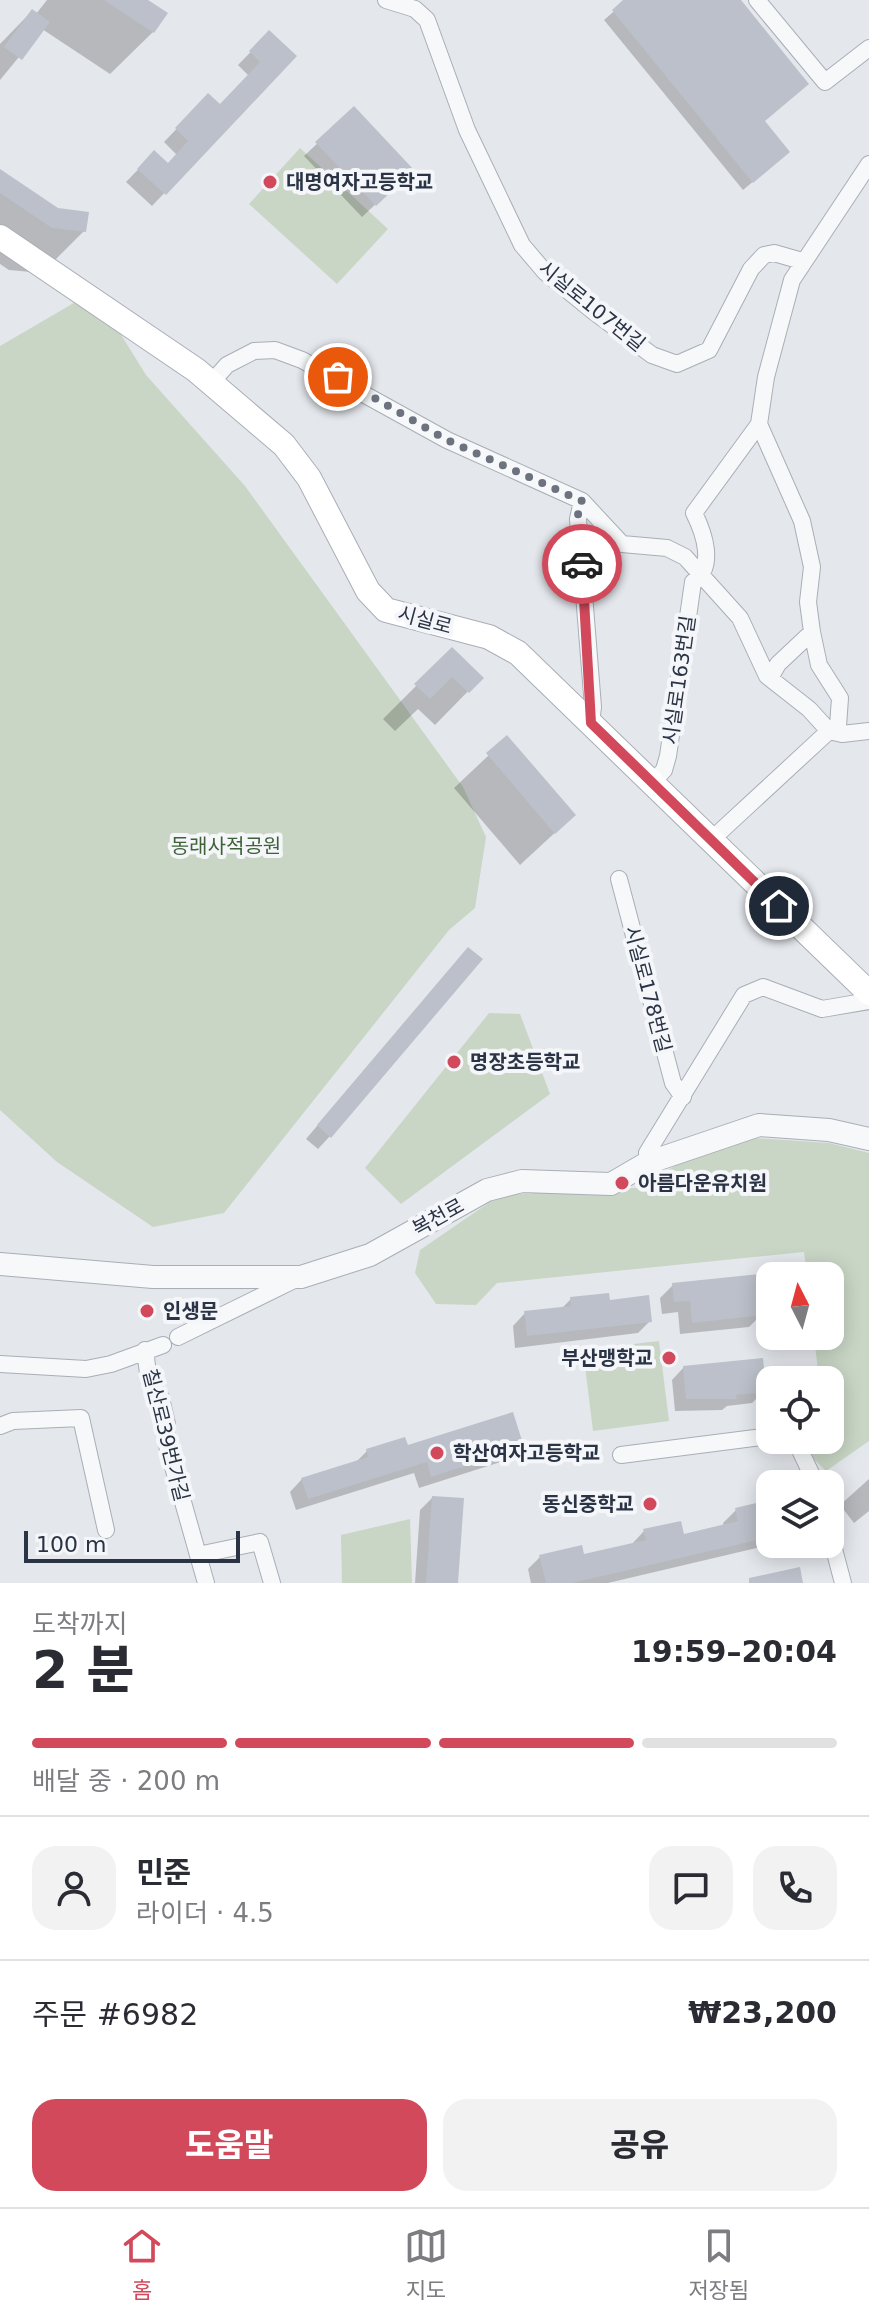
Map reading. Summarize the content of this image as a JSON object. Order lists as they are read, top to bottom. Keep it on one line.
{"streets":{"main road":["시실로"],"street":["시실로107번길","시실로163번길","시실로178번길","복천로","칠산로39번가길"]},"crossings":[["시실로","시실로163번길"]],"parks":["동래사적공원"],"places":["대명여자고등학교","명장초등학교","아름다운유치원","인생문","부산맹학교","학산여자고등학교","동신중학교"],"scale_bar":"100 m","north":"top","page":{"scale":"100 m","heading":["2 분","도착까지","19:59–20:04"],"panel":["민준","라이더 · 4.5","주문 #6982","₩23,200"],"bar":"배달 중 · 200 m","buttons":["도움말","공유"],"tabs":["홈","지도","저장됨"]}}
